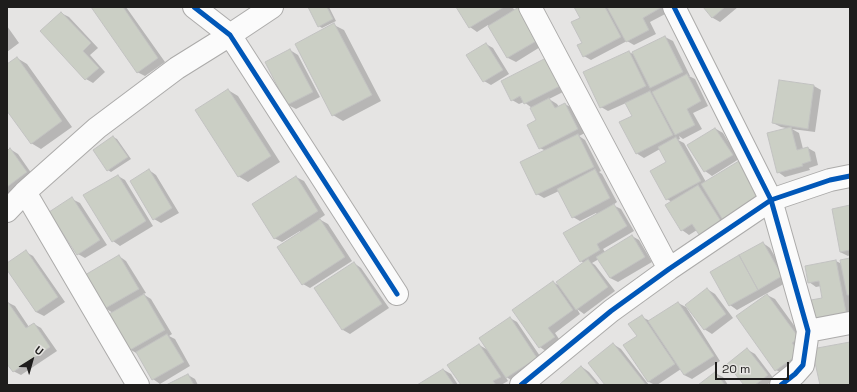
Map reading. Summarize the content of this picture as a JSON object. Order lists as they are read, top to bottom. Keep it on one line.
{"scale_bar":"20 m","north":"top right"}
